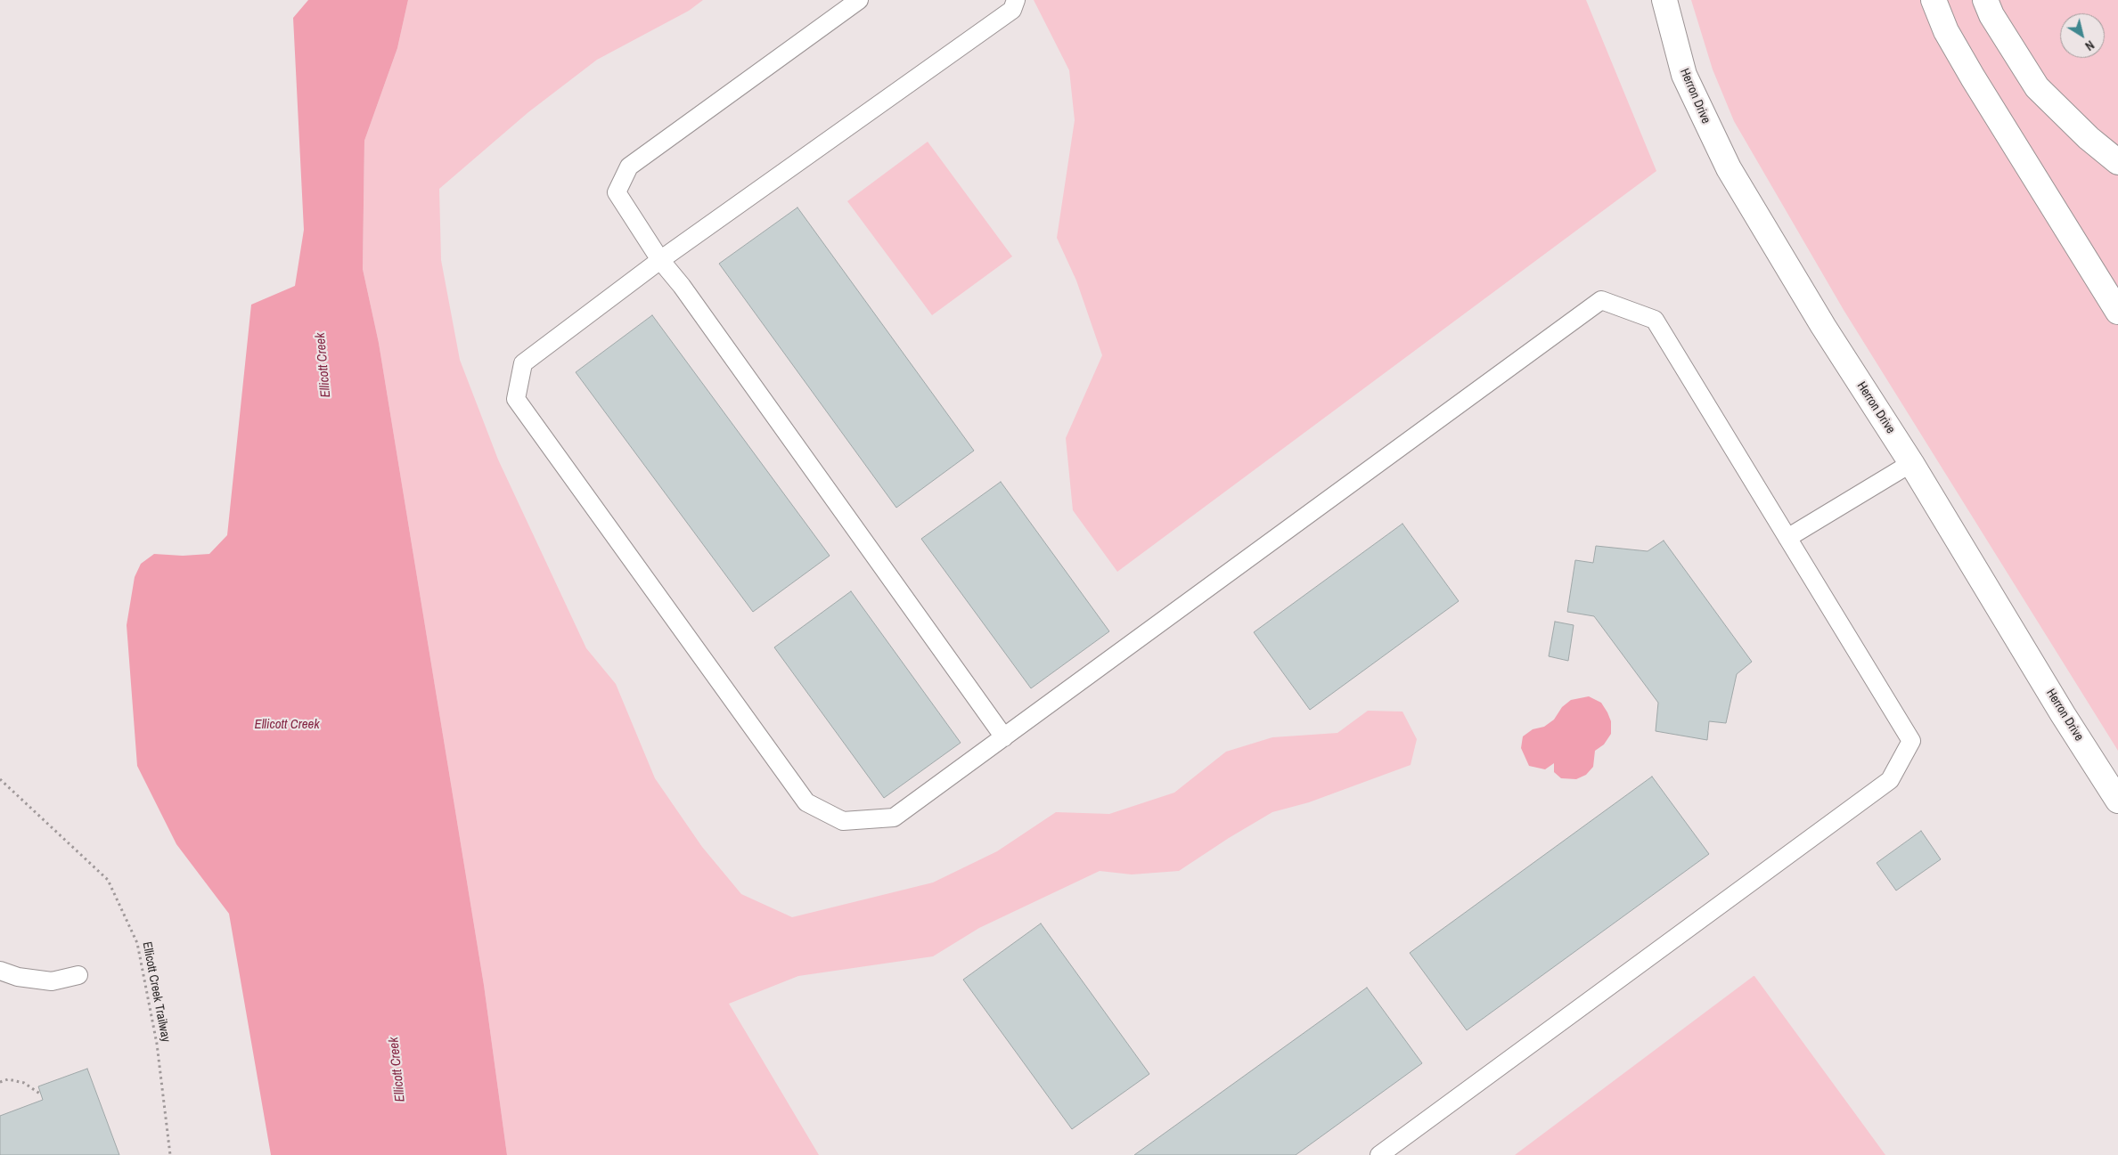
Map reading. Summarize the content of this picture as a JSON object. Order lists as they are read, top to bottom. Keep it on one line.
{"streets":{"main road":["Herron Drive"],"path":["Ellicott Creek Trailway"]},"water":["Ellicott Creek"],"north":"bottom right"}
